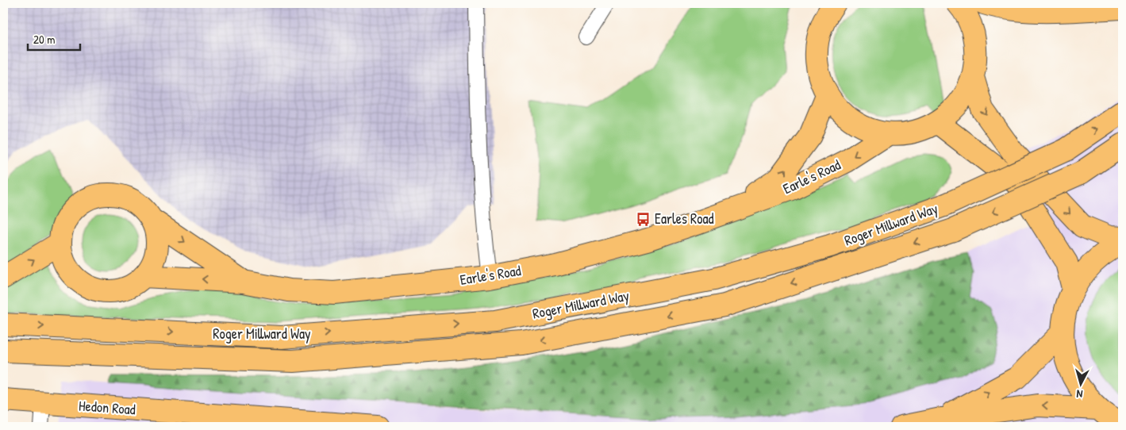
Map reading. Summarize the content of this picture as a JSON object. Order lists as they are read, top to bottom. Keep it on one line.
{"streets":{"highway":["Earle's Road","Roger Millward Way","Hedon Road"]},"places":{"bus stop":["Earles Road"]},"scale_bar":"20 m","north":"bottom"}
